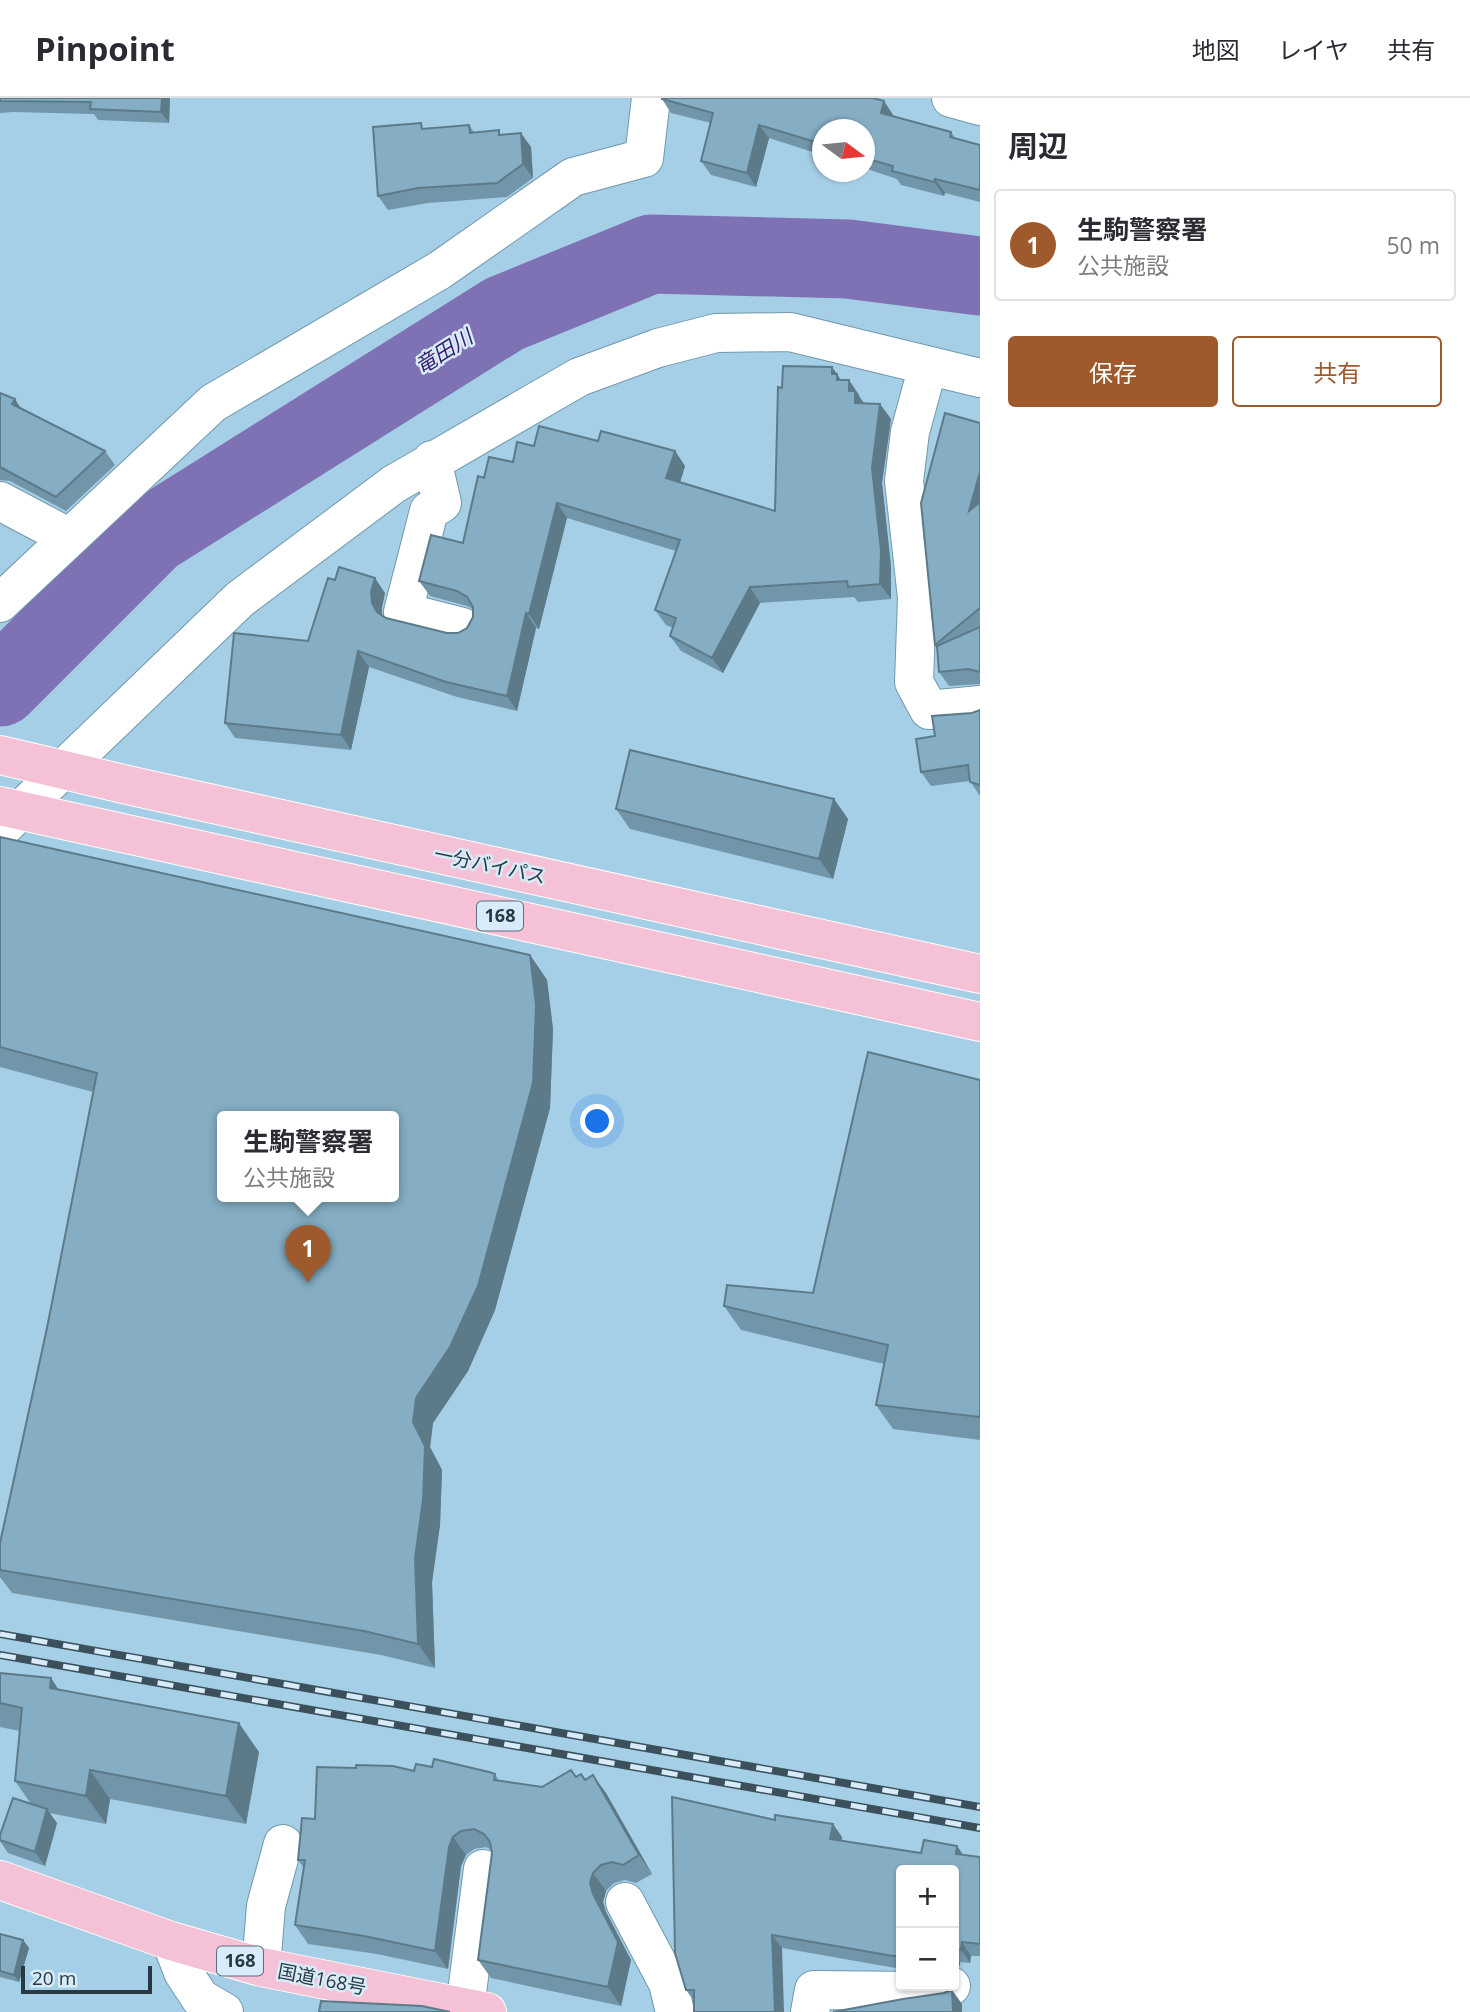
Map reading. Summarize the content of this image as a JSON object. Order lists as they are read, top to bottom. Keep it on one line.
{"streets":{"highway":["一分バイパス","168","国道168号"]},"water":["竜田川"],"scale_bar":"20 m","north":"right","page":{"header":"Pinpoint","nav":["地図","レイヤ","共有"],"heading":"周辺","list":[{"mark":"1","name":"生駒警察署","note":"公共施設","value":"50 m"}],"buttons":["保存","共有"],"popup":["生駒警察署","公共施設"],"pins":"1","map_buttons":["+","−"],"scale":"20 m"}}
